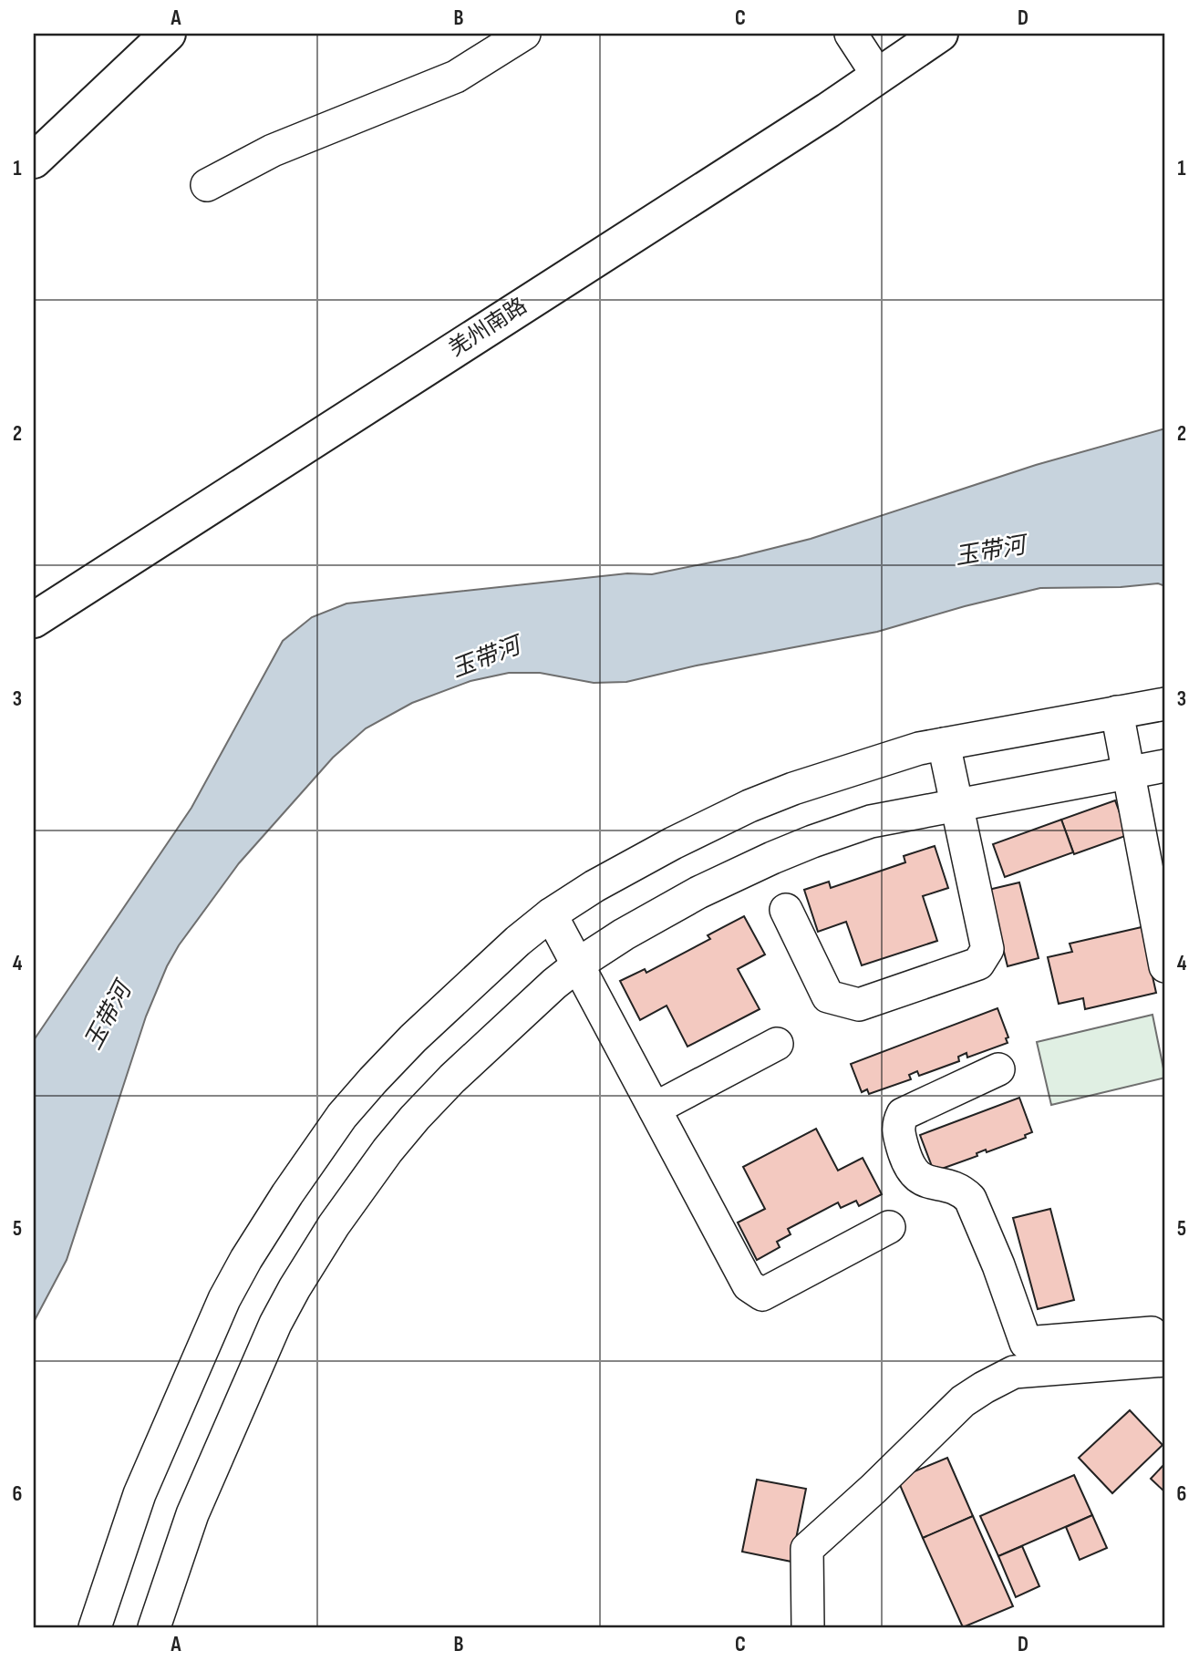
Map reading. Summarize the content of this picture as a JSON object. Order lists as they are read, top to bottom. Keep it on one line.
{"streets":{"main road":["羌州南路"]},"water":["玉带河"],"grid":{"columns":["A","B","C","D"],"rows":["1","2","3","4","5","6"]}}
